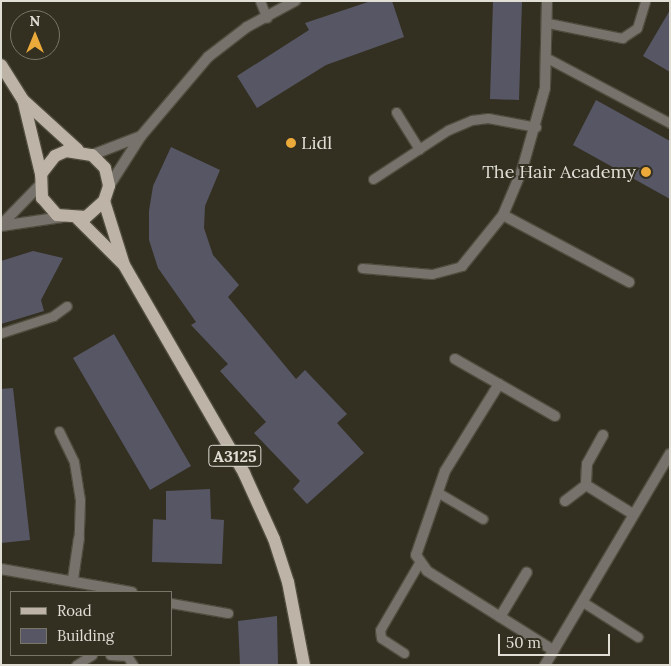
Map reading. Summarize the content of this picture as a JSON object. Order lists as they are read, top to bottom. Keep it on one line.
{"streets":{"main road":["A3125"]},"places":["Lidl","The Hair Academy"],"legend":["Road","Building"],"scale_bar":"50 m","north":"top"}
